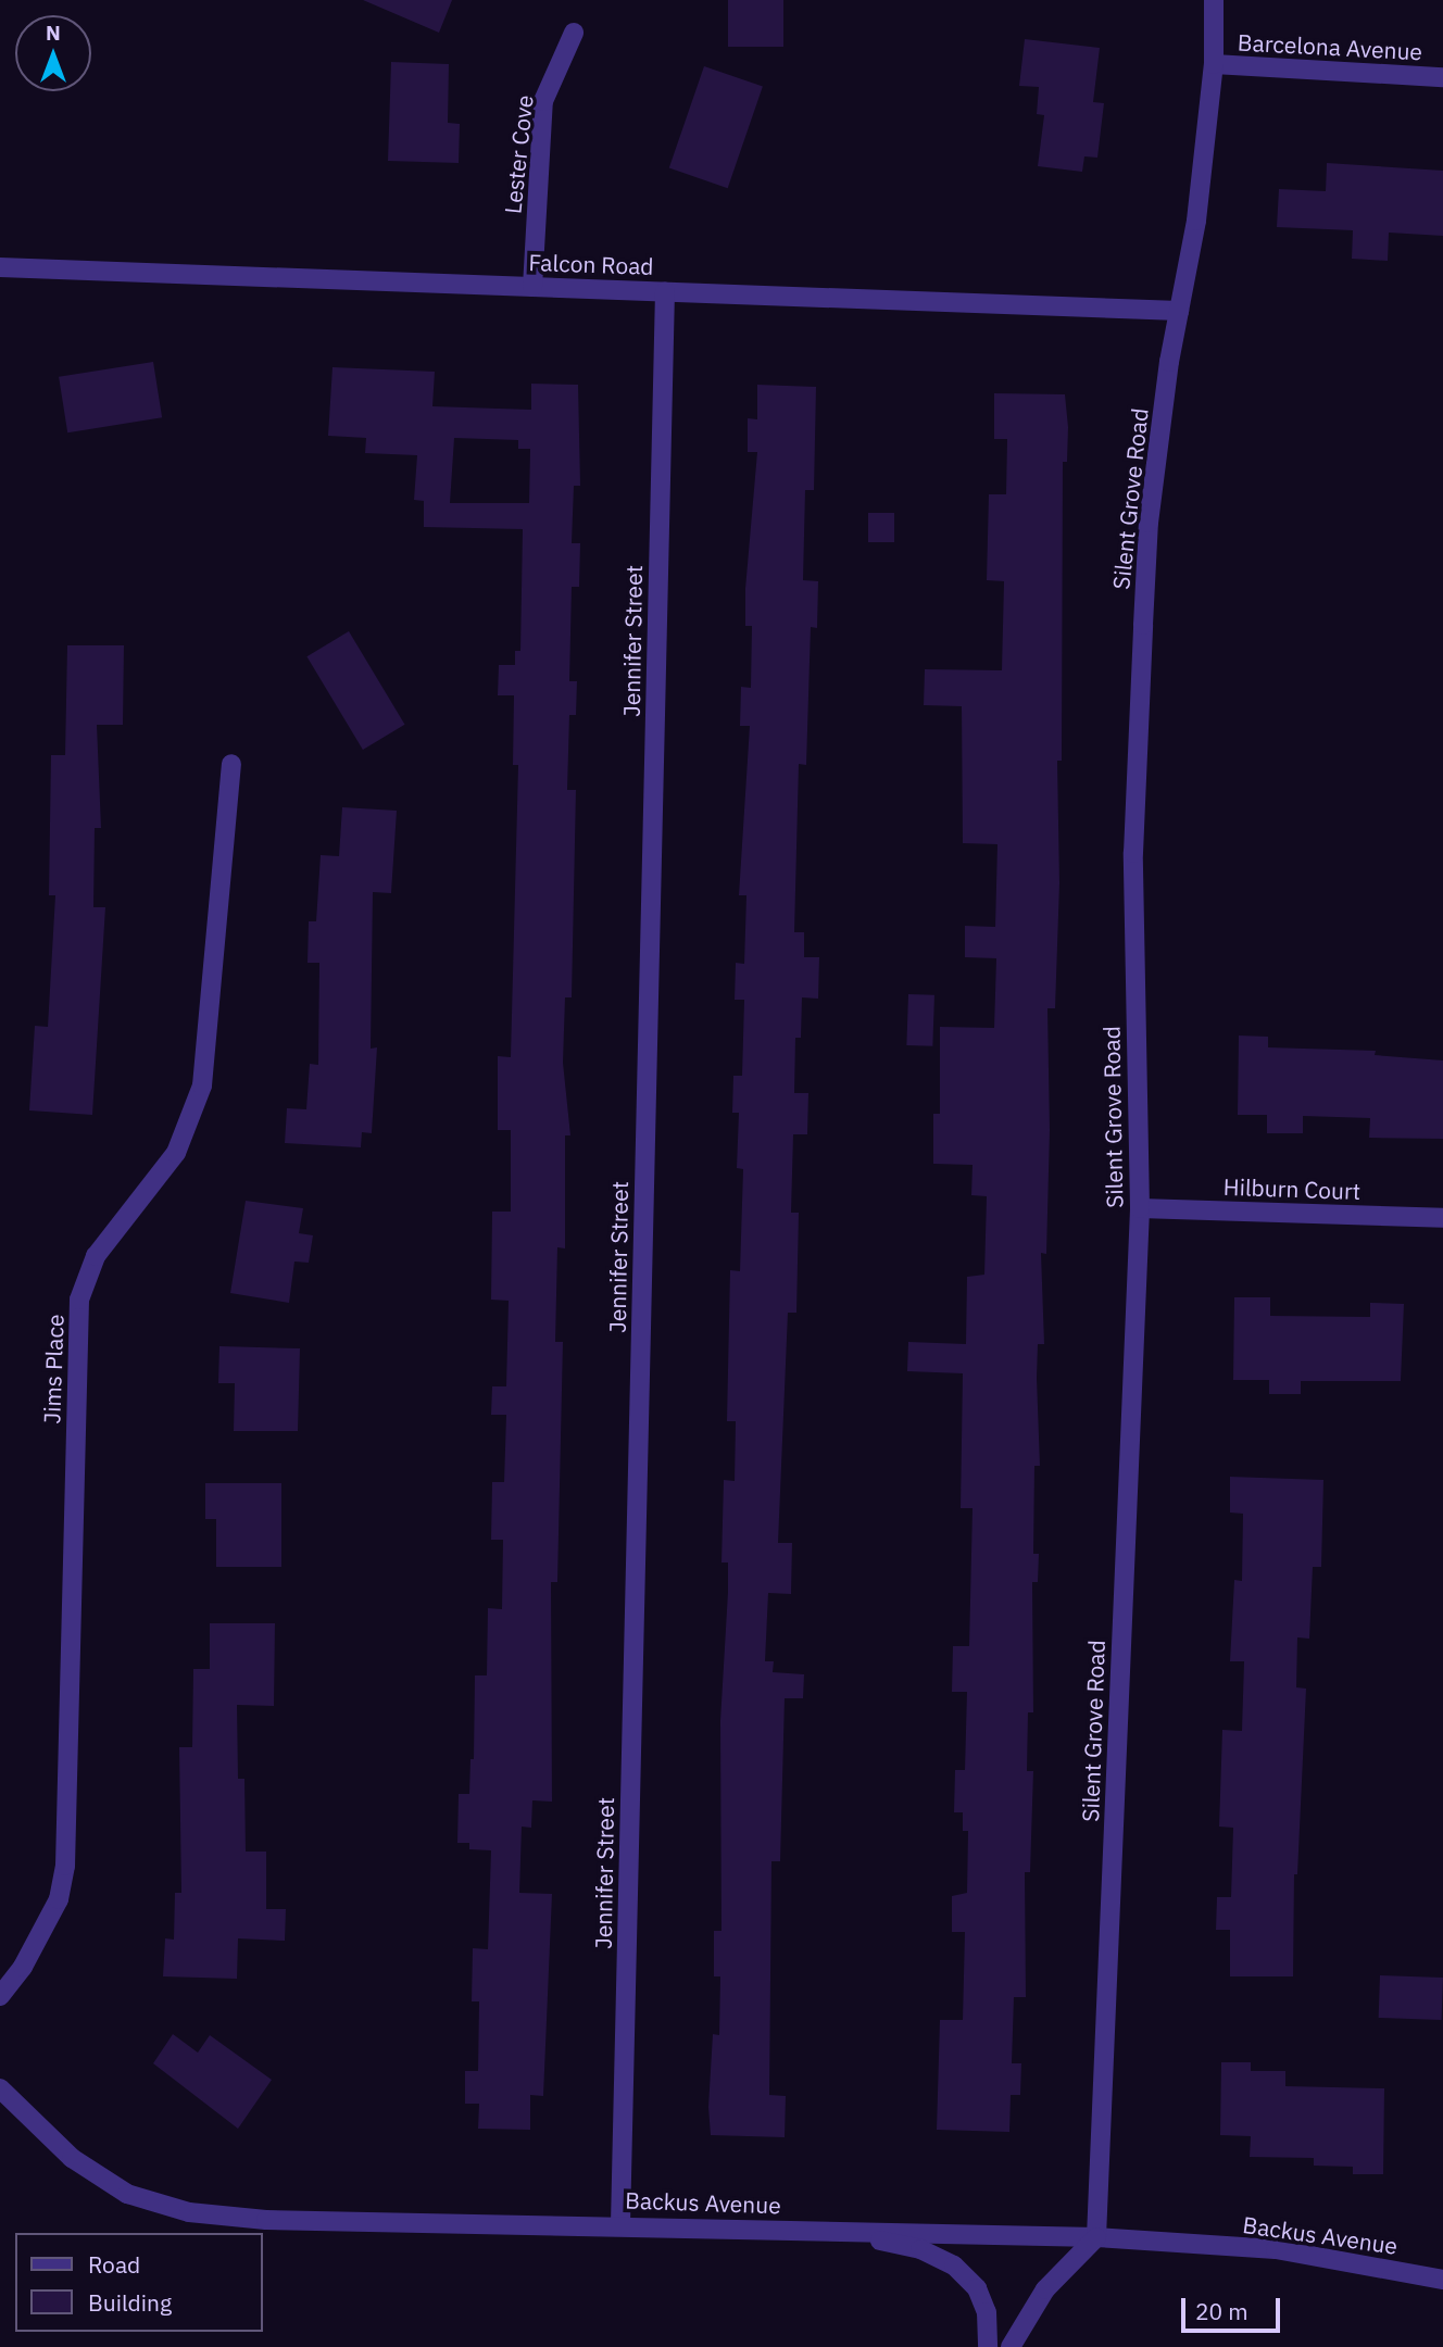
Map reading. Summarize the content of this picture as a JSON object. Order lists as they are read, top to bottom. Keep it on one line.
{"streets":{"street":["Barcelona Avenue","Lester Cove","Falcon Road","Silent Grove Road","Jennifer Street","Hilburn Court","Jims Place","Backus Avenue"]},"crossings":[["Barcelona Avenue","Silent Grove Road"],["Lester Cove","Falcon Road"],["Falcon Road","Silent Grove Road"],["Falcon Road","Jennifer Street"],["Silent Grove Road","Hilburn Court"],["Silent Grove Road","Backus Avenue"],["Jennifer Street","Backus Avenue"]],"legend":["Road","Building"],"scale_bar":"20 m","north":"top"}
